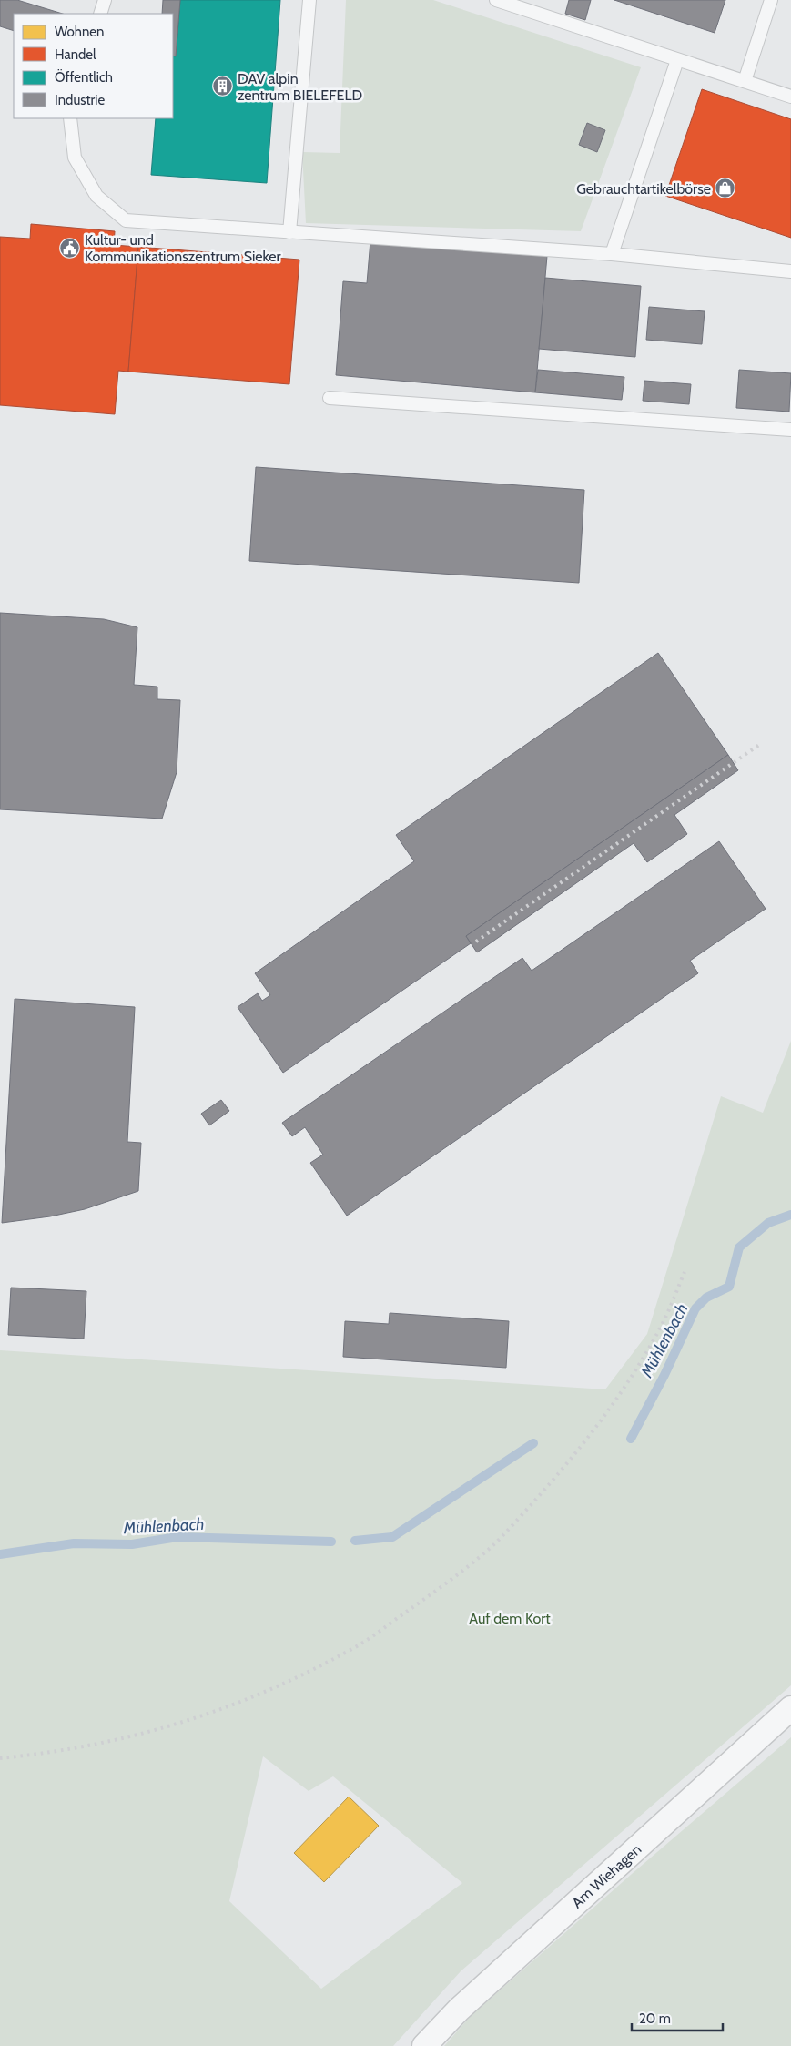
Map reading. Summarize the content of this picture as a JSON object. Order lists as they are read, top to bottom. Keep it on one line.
{"streets":{"street":["Am Wiehagen"]},"water":["Mühlenbach"],"parks":["Auf dem Kort"],"places":{"building":["DAV alpin zentrum BIELEFELD"],"shop":["Gebrauchtartikelbörse"],"public building":["Kultur- und Kommunikationszentrum Sieker"]},"legend":["Wohnen","Handel","Öffentlich","Industrie"],"scale_bar":"20 m"}
